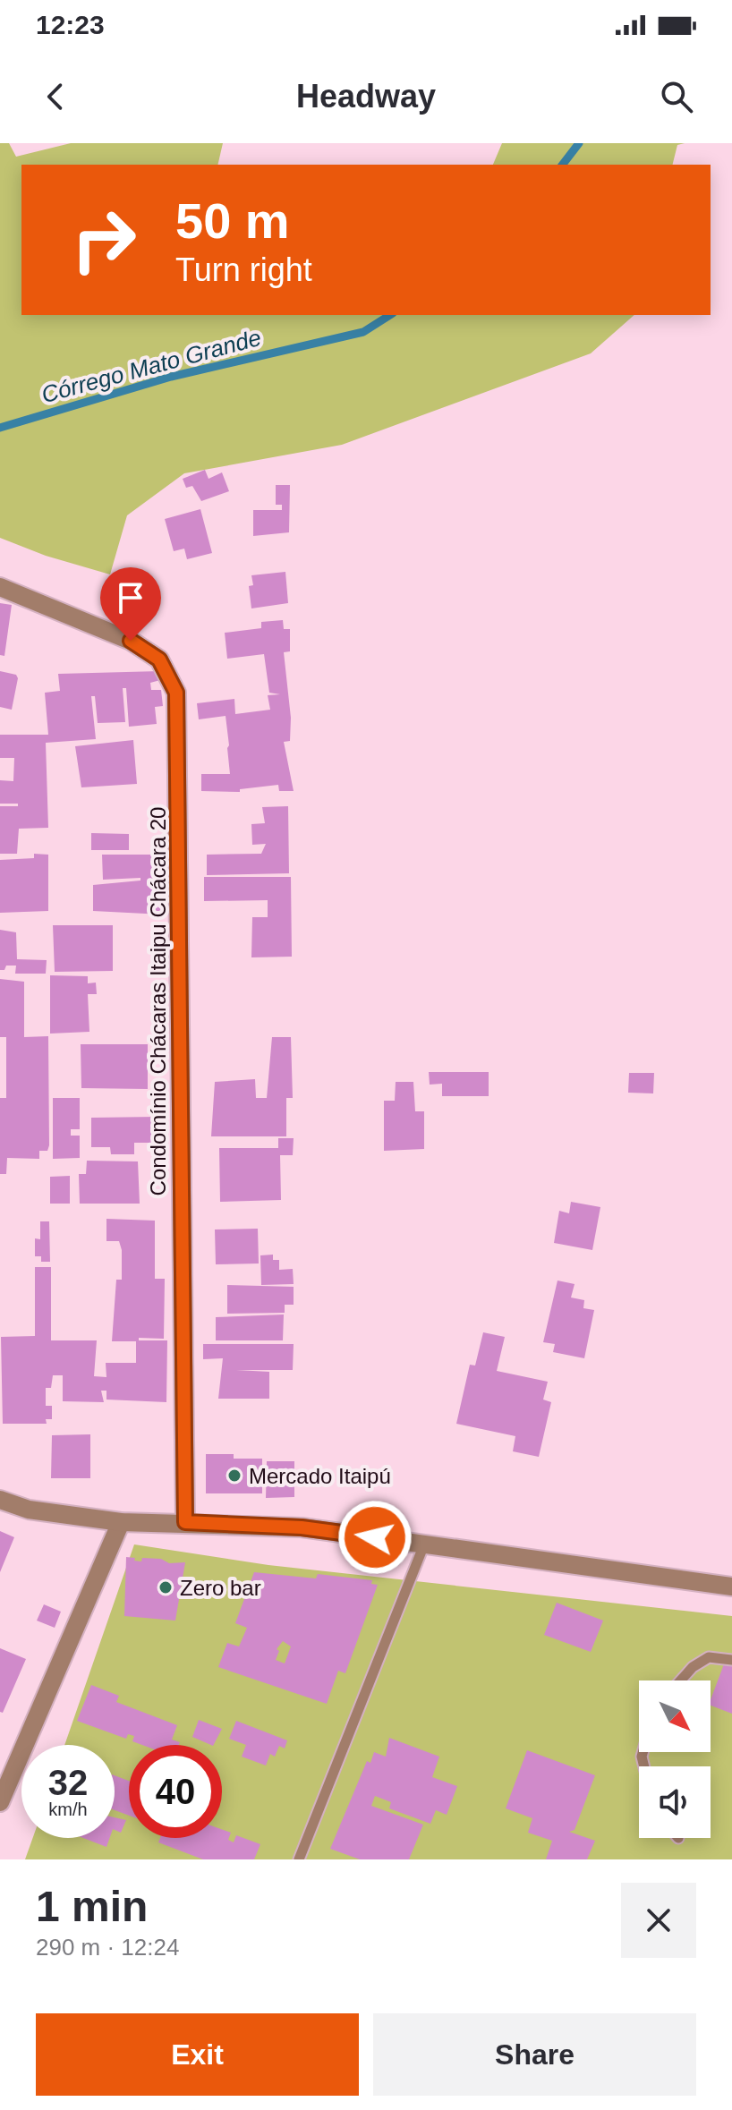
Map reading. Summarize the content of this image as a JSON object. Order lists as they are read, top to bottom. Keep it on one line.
{"streets":{"street":["Condomínio Chácaras Itaipu Chácara 20"]},"water":["Córrego Mato Grande"],"places":["Mercado Itaipú","Zero bar"],"north":"bottom right","page":{"status":"12:23","header":"Headway","turn":["50 m","Turn right"],"speed":"32 km/h","limit":"40","heading":["1 min","290 m · 12:24"],"buttons":["Exit","Share"]}}
